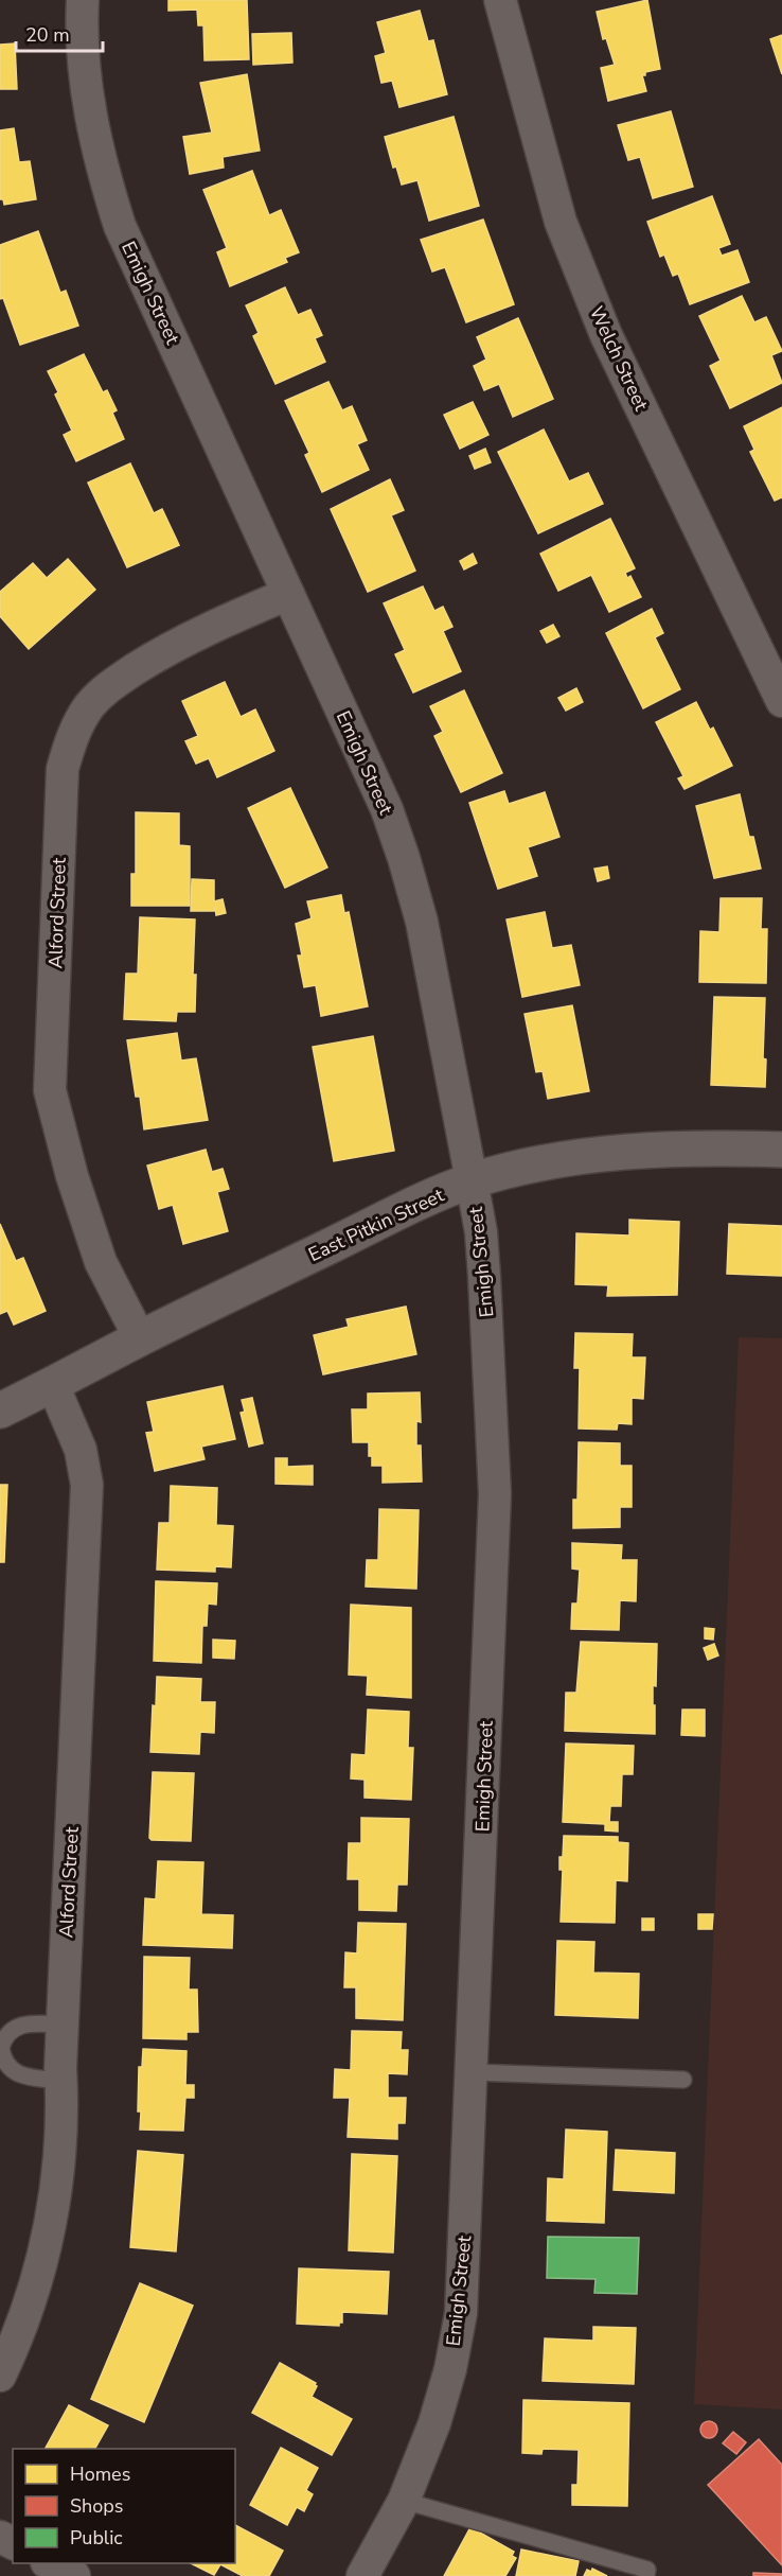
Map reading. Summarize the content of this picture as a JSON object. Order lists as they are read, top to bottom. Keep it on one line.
{"streets":{"street":["Emigh Street","Welch Street","Alford Street","East Pitkin Street"]},"crossings":[["Emigh Street","Alford Street"],["Emigh Street","East Pitkin Street"],["Alford Street","East Pitkin Street"]],"legend":["Homes","Shops","Public"],"scale_bar":"20 m"}
